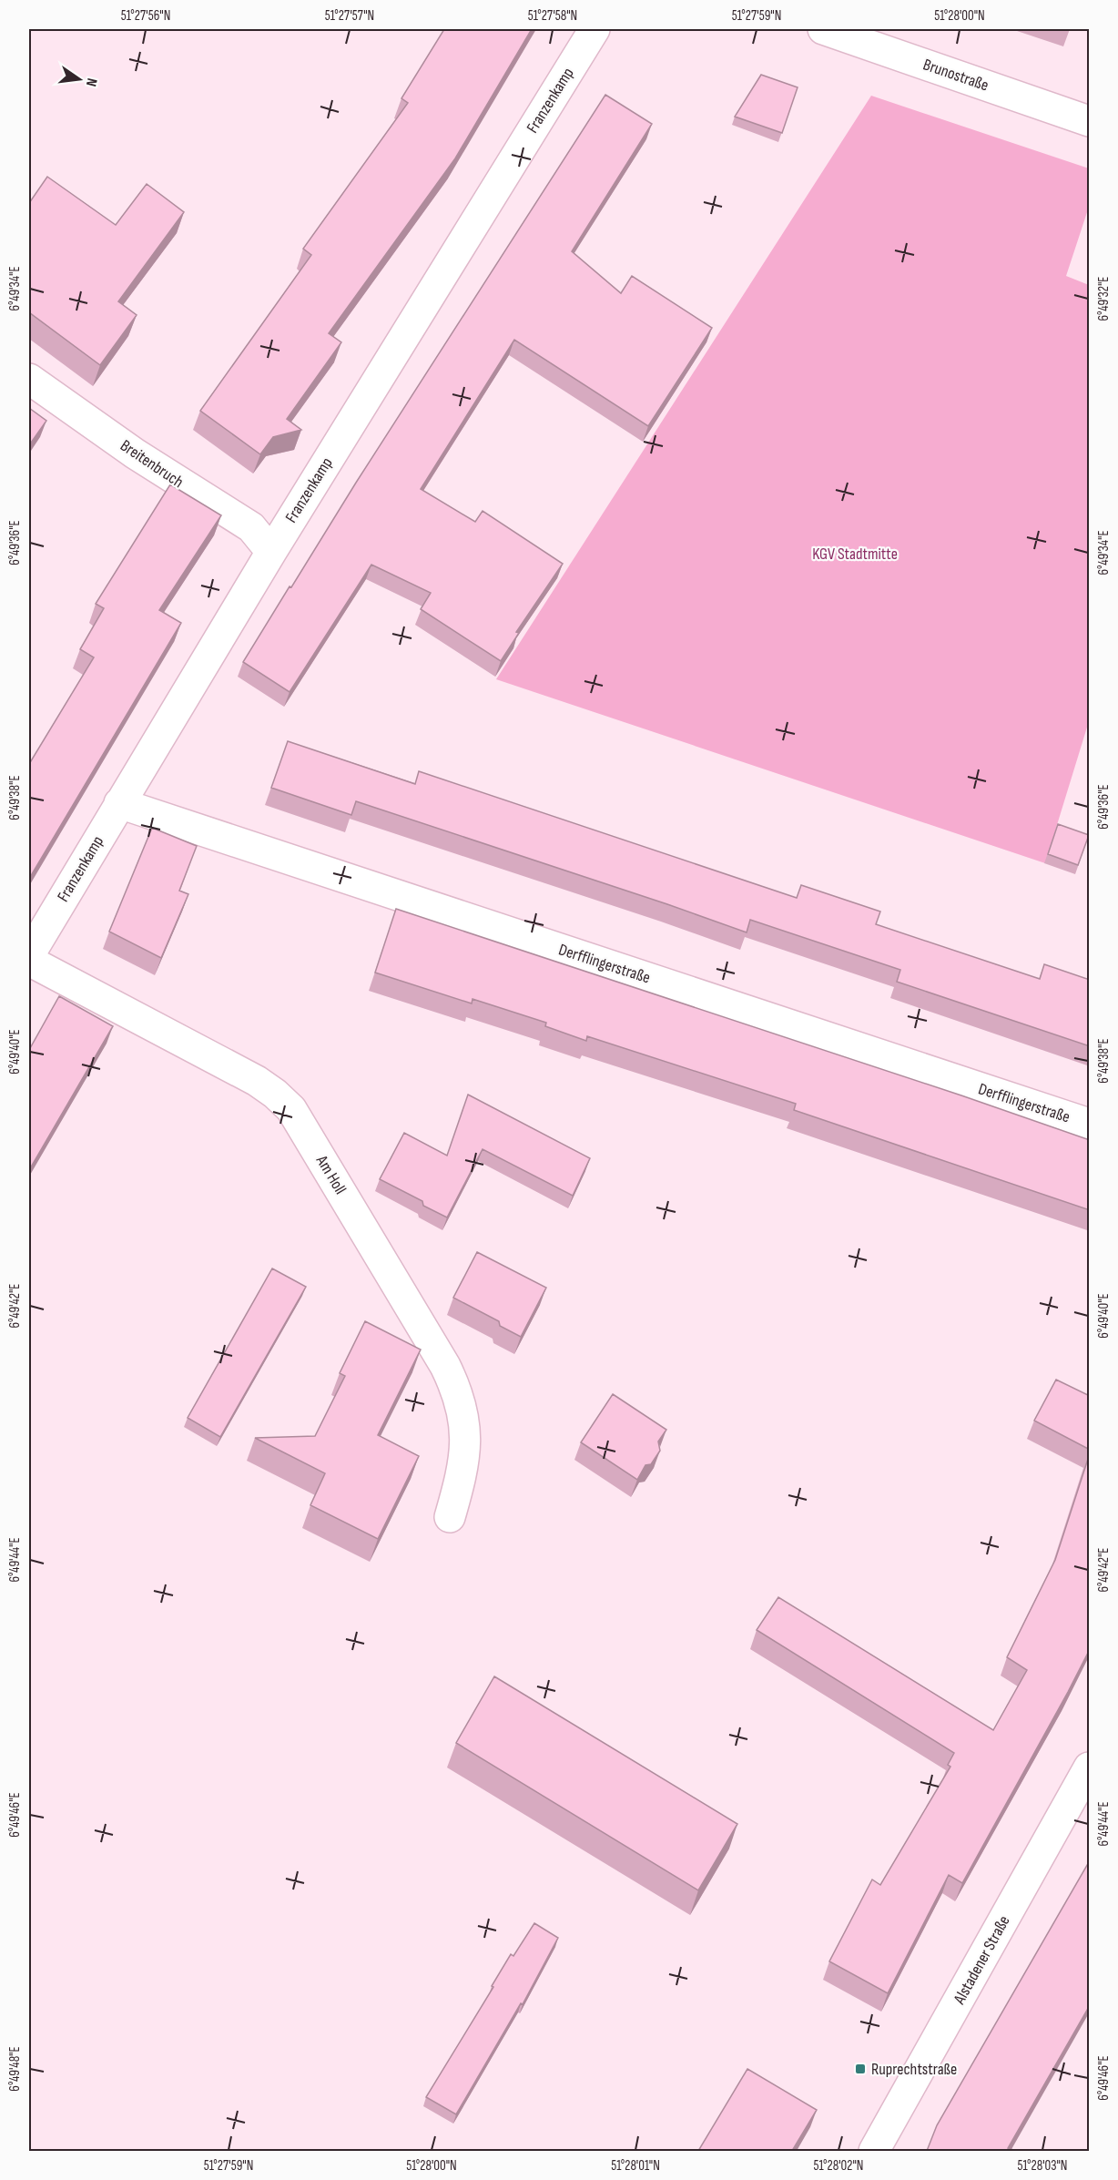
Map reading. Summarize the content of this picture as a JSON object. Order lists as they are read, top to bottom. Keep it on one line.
{"streets":{"street":["Brunostraße","Franzenkamp","Breitenbruch","Derfflingerstraße","Am Holl","Alstadener Straße"]},"crossings":[["Franzenkamp","Breitenbruch"],["Franzenkamp","Derfflingerstraße"]],"parks":["KGV Stadtmitte"],"places":{"transit":["Ruprechtstraße"]},"north":"right","coordinates":["51°27'56\"N","51°27'57\"N","51°27'58\"N","51°27'59\"N","51°28'00\"N","6°49'34\"E","6°49'32\"E","6°49'36\"E","6°49'38\"E","6°49'40\"E","6°49'42\"E","6°49'44\"E","6°49'46\"E","6°49'48\"E","51°28'01\"N","51°28'02\"N","51°28'03\"N"]}
